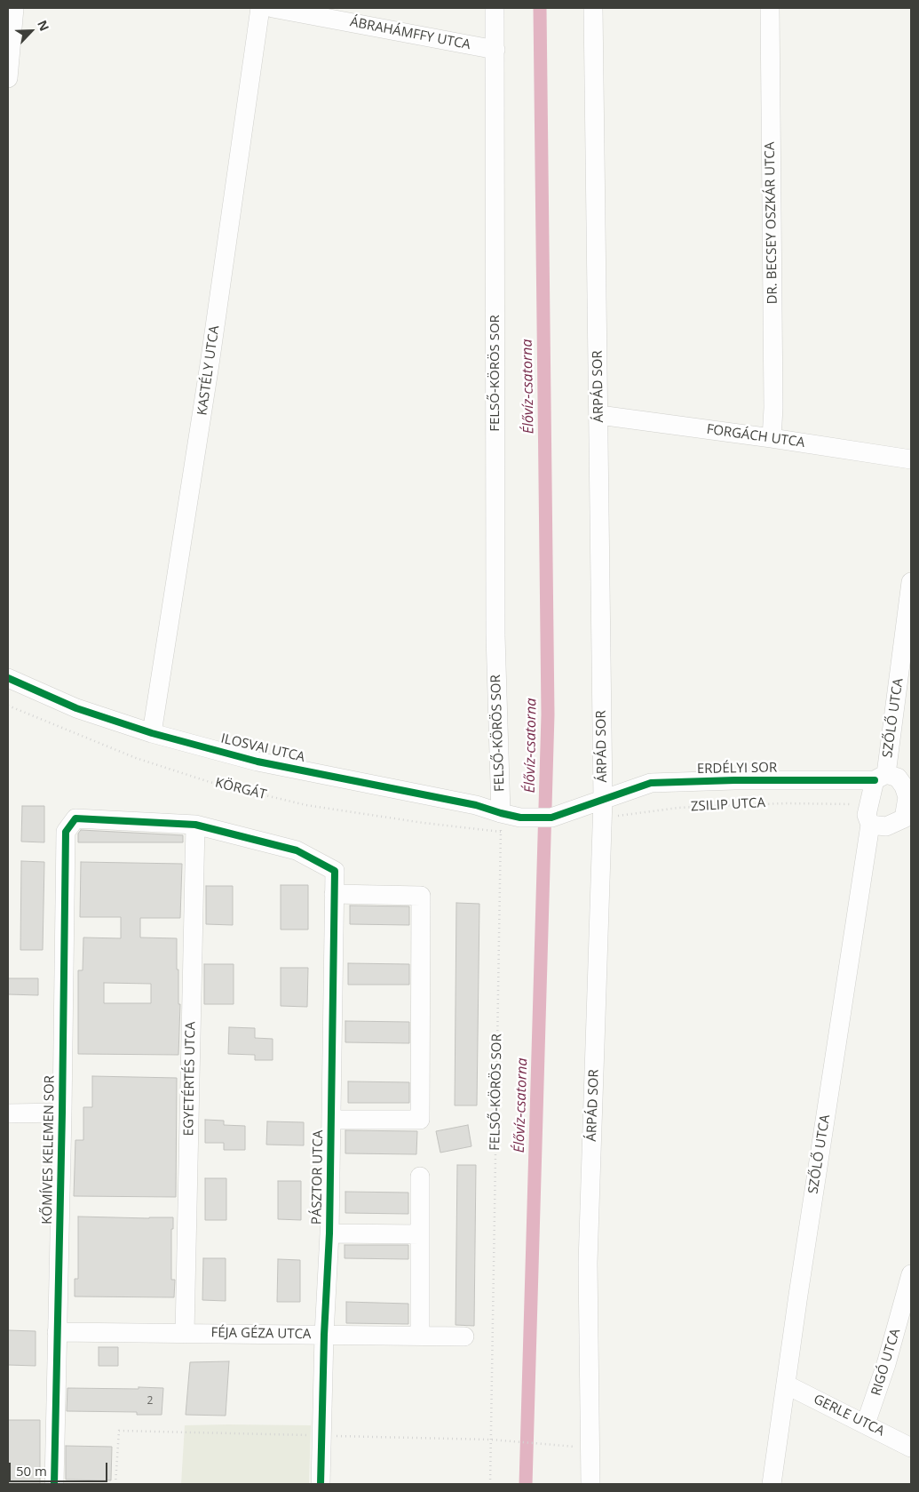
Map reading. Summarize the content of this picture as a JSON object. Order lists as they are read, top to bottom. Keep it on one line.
{"streets":{"street":["ÁBRAHÁMFFY UTCA","DR. BECSEY OSZKÁR UTCA","KASTÉLY UTCA","FELSŐ-KÖRÖS SOR","ÁRPÁD SOR","FORGÁCH UTCA","SZŐLŐ UTCA","ILOSVAI UTCA","ERDÉLYI SOR","EGYETÉRTÉS UTCA","KŐMÍVES KELEMEN SOR","PÁSZTOR UTCA","FÉJA GÉZA UTCA","RIGÓ UTCA","GERLE UTCA"],"path":["KÖRGÁT","ZSILIP UTCA"]},"crossings":[["ÁBRAHÁMFFY UTCA","FELSŐ-KÖRÖS SOR"],["DR. BECSEY OSZKÁR UTCA","FORGÁCH UTCA"],["KASTÉLY UTCA","ILOSVAI UTCA"],["FELSŐ-KÖRÖS SOR","ILOSVAI UTCA"],["FELSŐ-KÖRÖS SOR","KÖRGÁT"],["ÁRPÁD SOR","FORGÁCH UTCA"],["ÁRPÁD SOR","ERDÉLYI SOR"],["SZŐLŐ UTCA","ERDÉLYI SOR"],["SZŐLŐ UTCA","GERLE UTCA"],["ILOSVAI UTCA","ERDÉLYI SOR"],["EGYETÉRTÉS UTCA","KŐMÍVES KELEMEN SOR"],["EGYETÉRTÉS UTCA","PÁSZTOR UTCA"],["EGYETÉRTÉS UTCA","FÉJA GÉZA UTCA"],["KŐMÍVES KELEMEN SOR","PÁSZTOR UTCA"],["KŐMÍVES KELEMEN SOR","FÉJA GÉZA UTCA"],["PÁSZTOR UTCA","FÉJA GÉZA UTCA"],["RIGÓ UTCA","GERLE UTCA"]],"water":["Élővíz-csatorna"],"house_numbers":["2"],"scale_bar":"50 m","north":"top right"}
